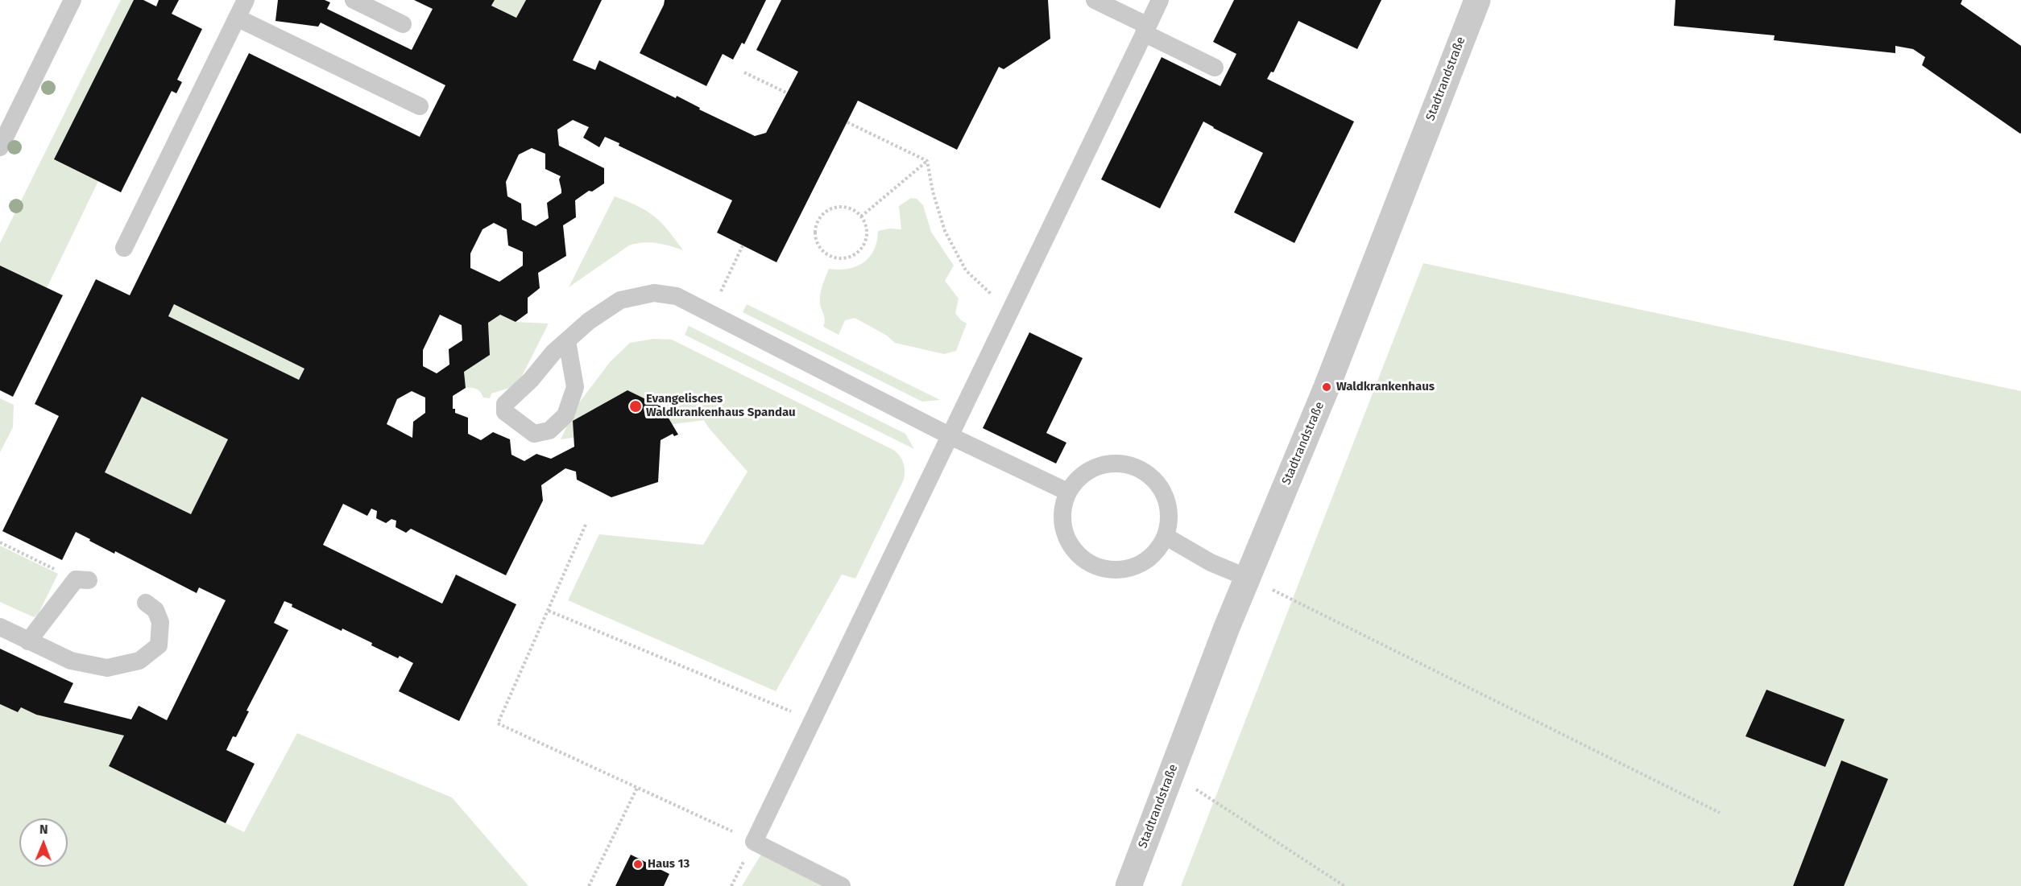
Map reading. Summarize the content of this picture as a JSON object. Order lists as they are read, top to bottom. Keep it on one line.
{"streets":{"street":["Stadtrandstraße"]},"places":["Waldkrankenhaus","Evangelisches Waldkrankenhaus Spandau","Haus 13"],"north":"top"}
